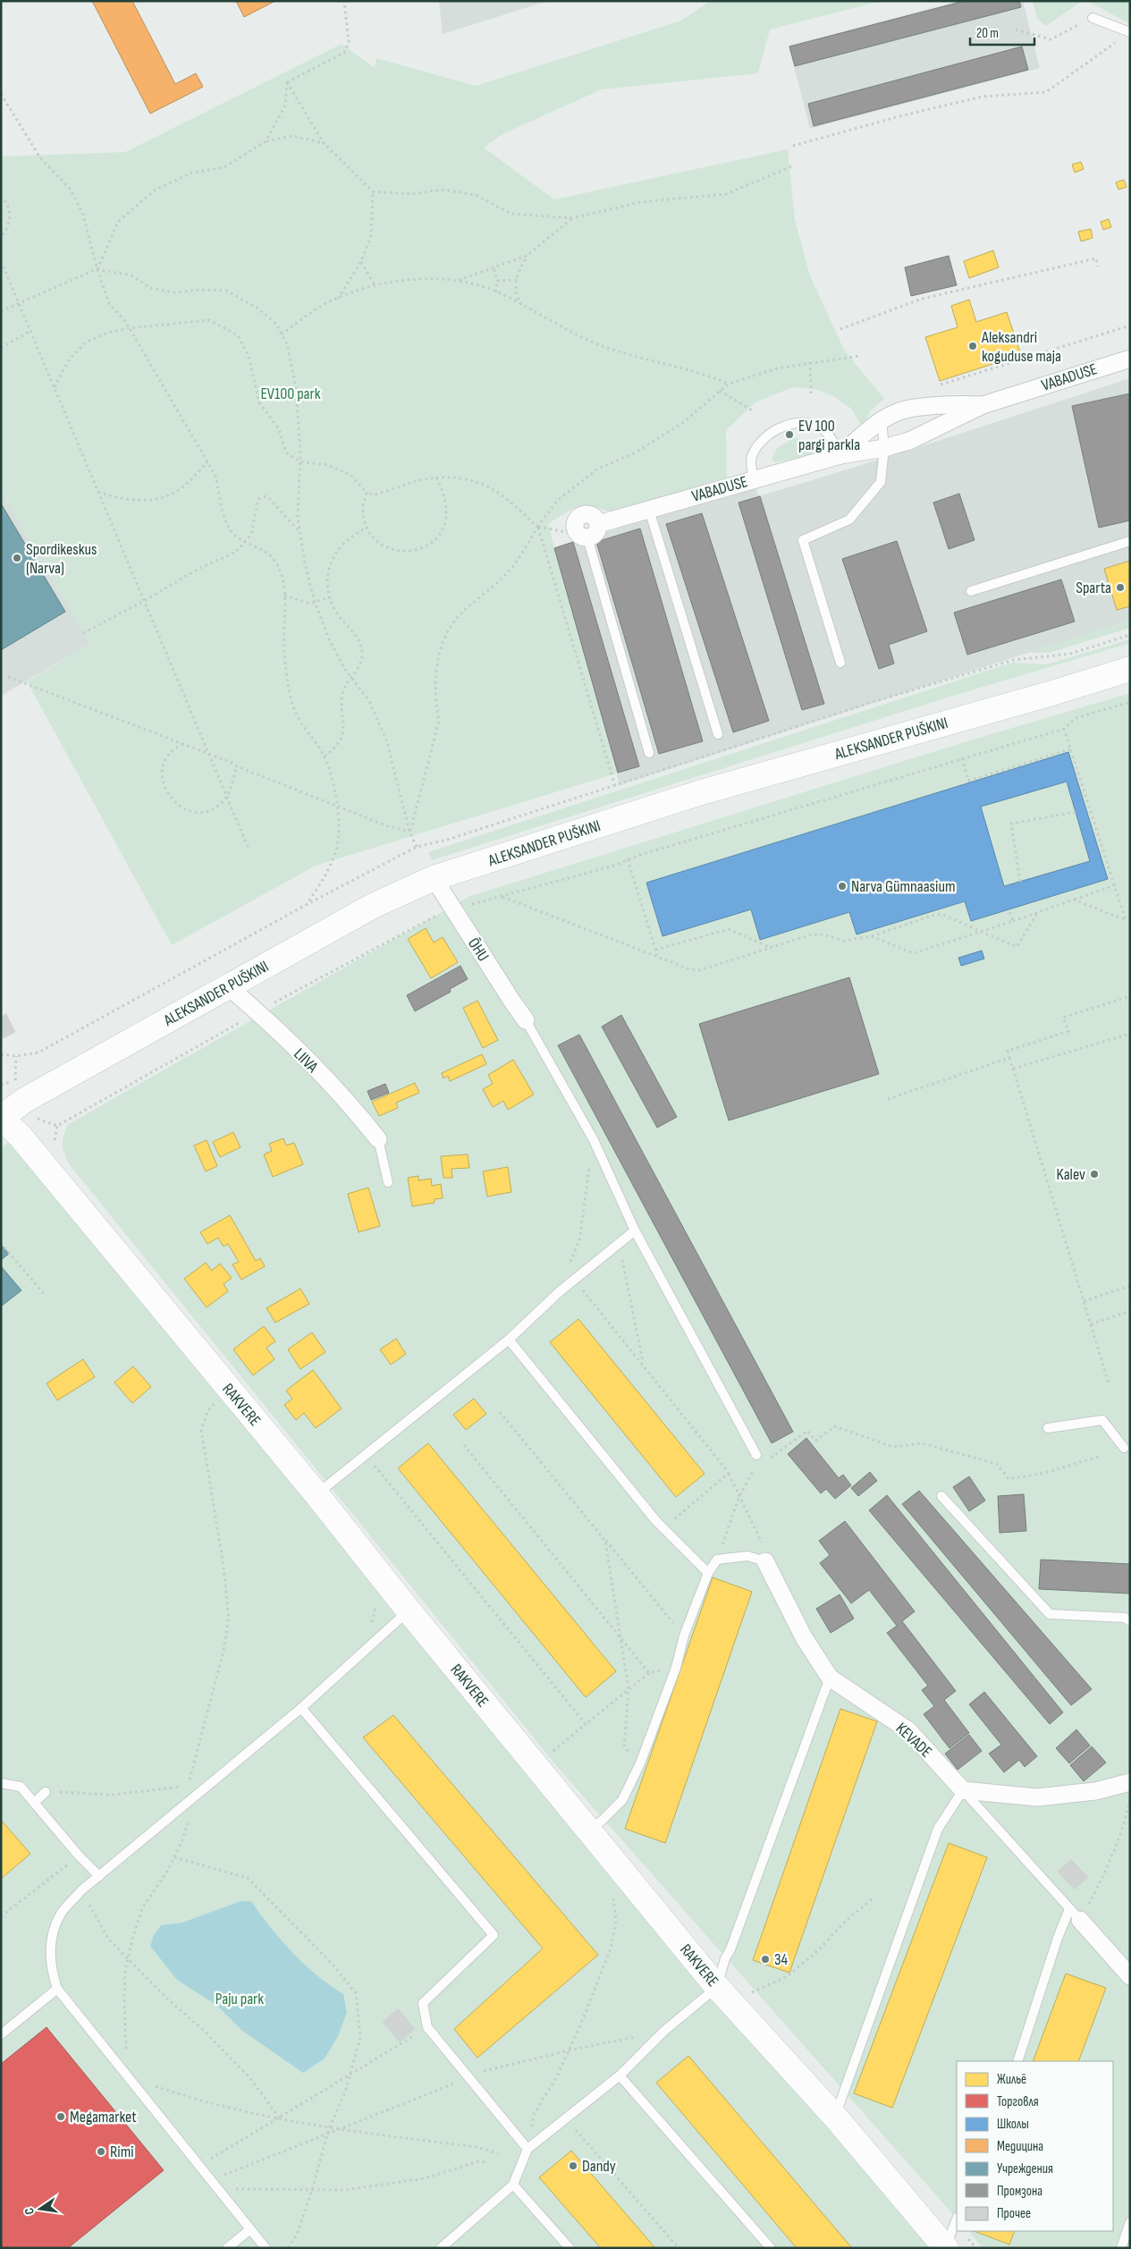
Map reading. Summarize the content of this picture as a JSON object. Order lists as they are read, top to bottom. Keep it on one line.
{"streets":{"street":["VABADUSE","ALEKSANDER PUŠKINI","ÕHU","LIIVA","RAKVERE","KEVADE"]},"crossings":[["ALEKSANDER PUŠKINI","ÕHU"],["ALEKSANDER PUŠKINI","LIIVA"],["ALEKSANDER PUŠKINI","RAKVERE"]],"parks":["EV100 park","Paju park"],"places":["Aleksandri koguduse maja","EV 100 pargi parkla","Spordikeskus (Narva)","Sparta","Narva Gümnaasium","Kalev","34","Megamarket","Rimi","Dandy"],"legend":["Жильё","Торговля","Школы","Медицина","Учреждения","Промзона","Прочее"],"scale_bar":"20 m","north":"left"}
